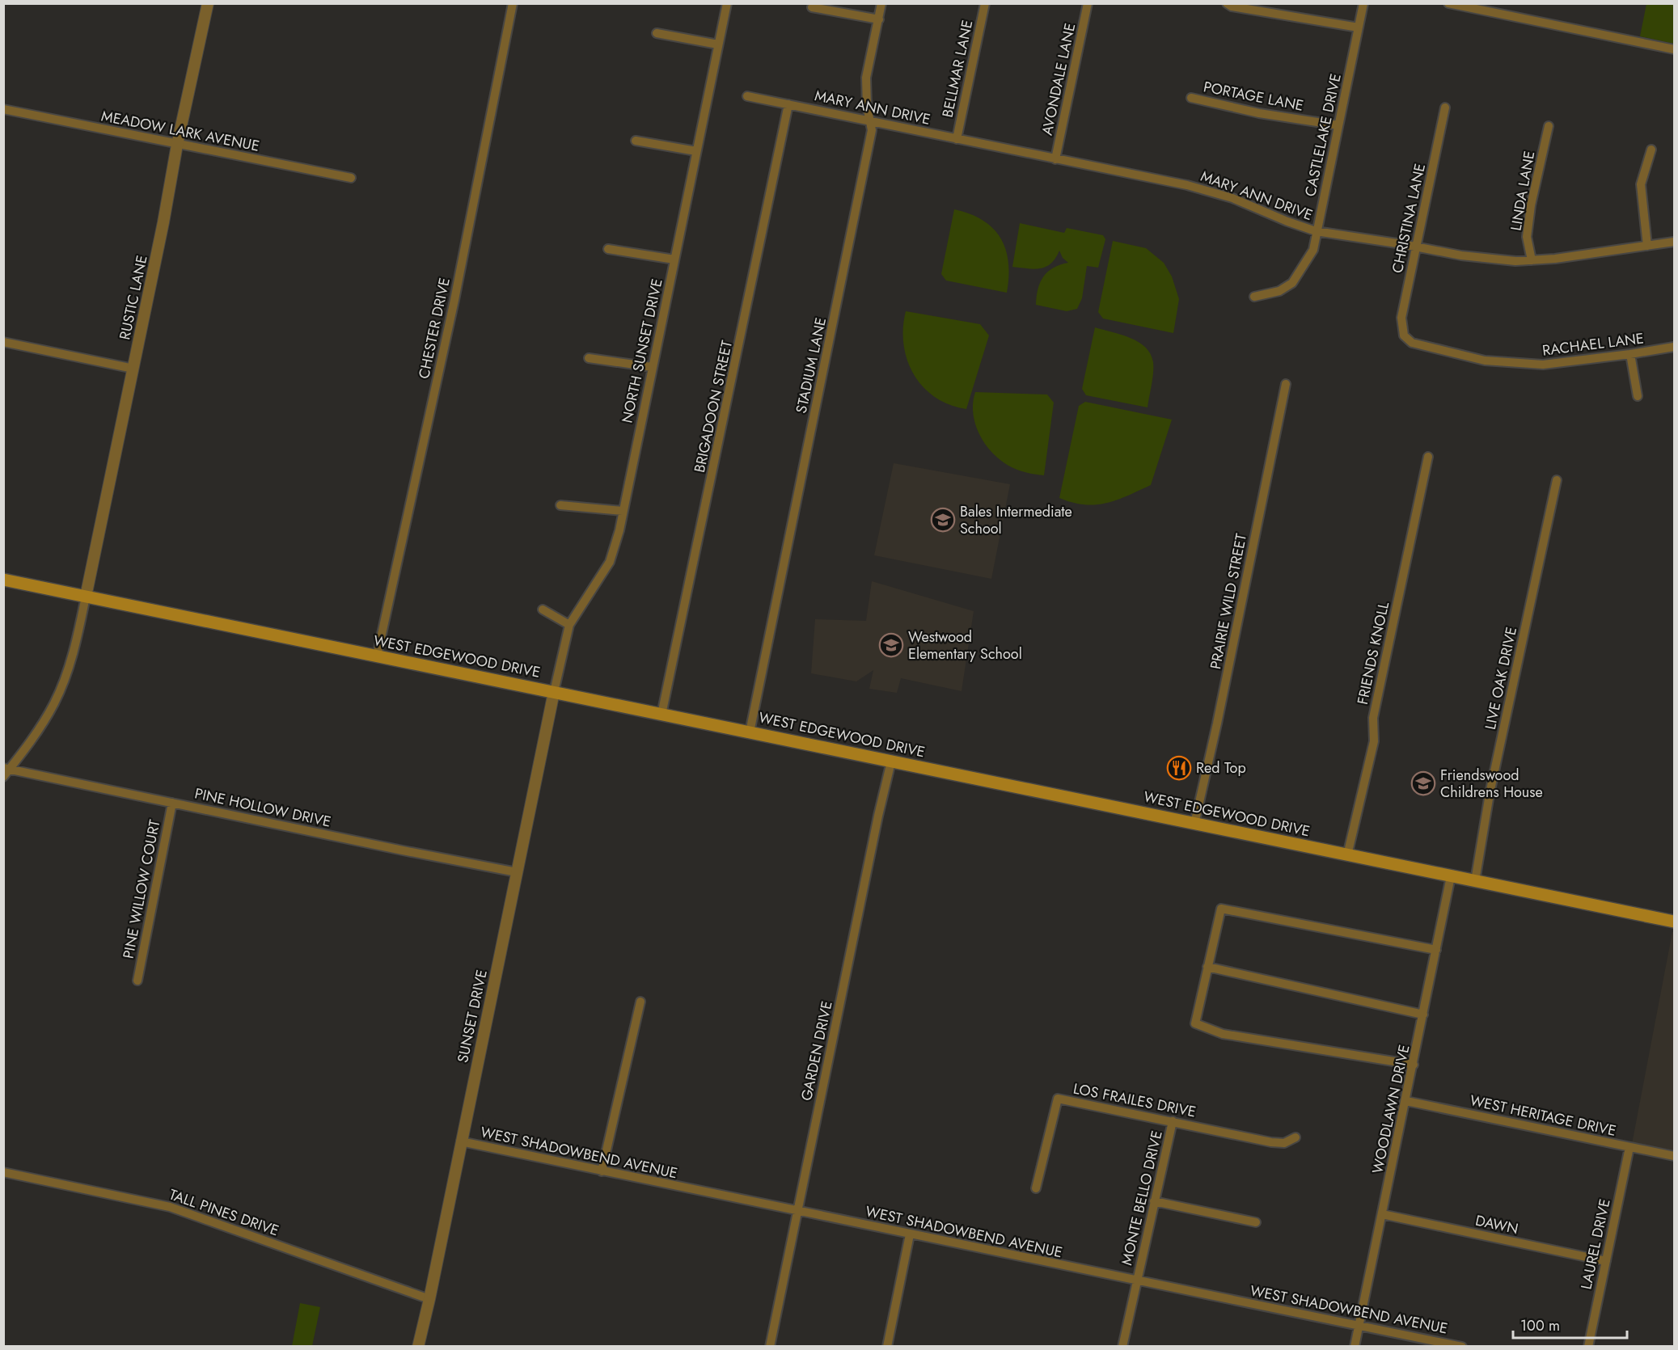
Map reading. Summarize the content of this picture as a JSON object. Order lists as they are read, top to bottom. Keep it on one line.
{"streets":{"main road":["WEST EDGEWOOD DRIVE"],"street":["BELLMAR LANE","AVONDALE LANE","PORTAGE LANE","MARY ANN DRIVE","MEADOW LARK AVENUE","CASTLELAKE DRIVE","LINDA LANE","CHRISTINA LANE","RUSTIC LANE","CHESTER DRIVE","RACHAEL LANE","NORTH SUNSET DRIVE","STADIUM LANE","BRIGADOON STREET","PRAIRIE WILD STREET","FRIENDS KNOLL","LIVE OAK DRIVE","PINE HOLLOW DRIVE","PINE WILLOW COURT","SUNSET DRIVE","GARDEN DRIVE","LOS FRAILES DRIVE","WOODLAWN DRIVE","WEST HERITAGE DRIVE","WEST SHADOWBEND AVENUE","MONTE BELLO DRIVE","TALL PINES DRIVE","DAWN","LAUREL DRIVE"]},"crossings":[["BELLMAR LANE","MARY ANN DRIVE"],["AVONDALE LANE","MARY ANN DRIVE"],["PORTAGE LANE","CASTLELAKE DRIVE"],["MARY ANN DRIVE","CASTLELAKE DRIVE"],["MARY ANN DRIVE","LINDA LANE"],["MARY ANN DRIVE","CHRISTINA LANE"],["MARY ANN DRIVE","STADIUM LANE"],["MARY ANN DRIVE","BRIGADOON STREET"],["MEADOW LARK AVENUE","RUSTIC LANE"],["CHRISTINA LANE","RACHAEL LANE"],["RUSTIC LANE","WEST EDGEWOOD DRIVE"],["CHESTER DRIVE","WEST EDGEWOOD DRIVE"],["NORTH SUNSET DRIVE","WEST EDGEWOOD DRIVE"],["NORTH SUNSET DRIVE","SUNSET DRIVE"],["STADIUM LANE","WEST EDGEWOOD DRIVE"],["BRIGADOON STREET","WEST EDGEWOOD DRIVE"],["PRAIRIE WILD STREET","WEST EDGEWOOD DRIVE"],["FRIENDS KNOLL","WEST EDGEWOOD DRIVE"],["WEST EDGEWOOD DRIVE","LIVE OAK DRIVE"],["WEST EDGEWOOD DRIVE","SUNSET DRIVE"],["WEST EDGEWOOD DRIVE","GARDEN DRIVE"],["WEST EDGEWOOD DRIVE","WOODLAWN DRIVE"],["PINE HOLLOW DRIVE","PINE WILLOW COURT"],["PINE HOLLOW DRIVE","SUNSET DRIVE"],["SUNSET DRIVE","WEST SHADOWBEND AVENUE"],["SUNSET DRIVE","TALL PINES DRIVE"],["GARDEN DRIVE","WEST SHADOWBEND AVENUE"],["LOS FRAILES DRIVE","MONTE BELLO DRIVE"],["WOODLAWN DRIVE","WEST HERITAGE DRIVE"],["WOODLAWN DRIVE","WEST SHADOWBEND AVENUE"],["WOODLAWN DRIVE","DAWN"],["WEST HERITAGE DRIVE","LAUREL DRIVE"],["WEST SHADOWBEND AVENUE","MONTE BELLO DRIVE"],["DAWN","LAUREL DRIVE"]],"places":{"school or university":["Bales Intermediate School","Westwood Elementary School","Friendswood Childrens House"],"restaurant":["Red Top"]},"scale_bar":"100 m"}
